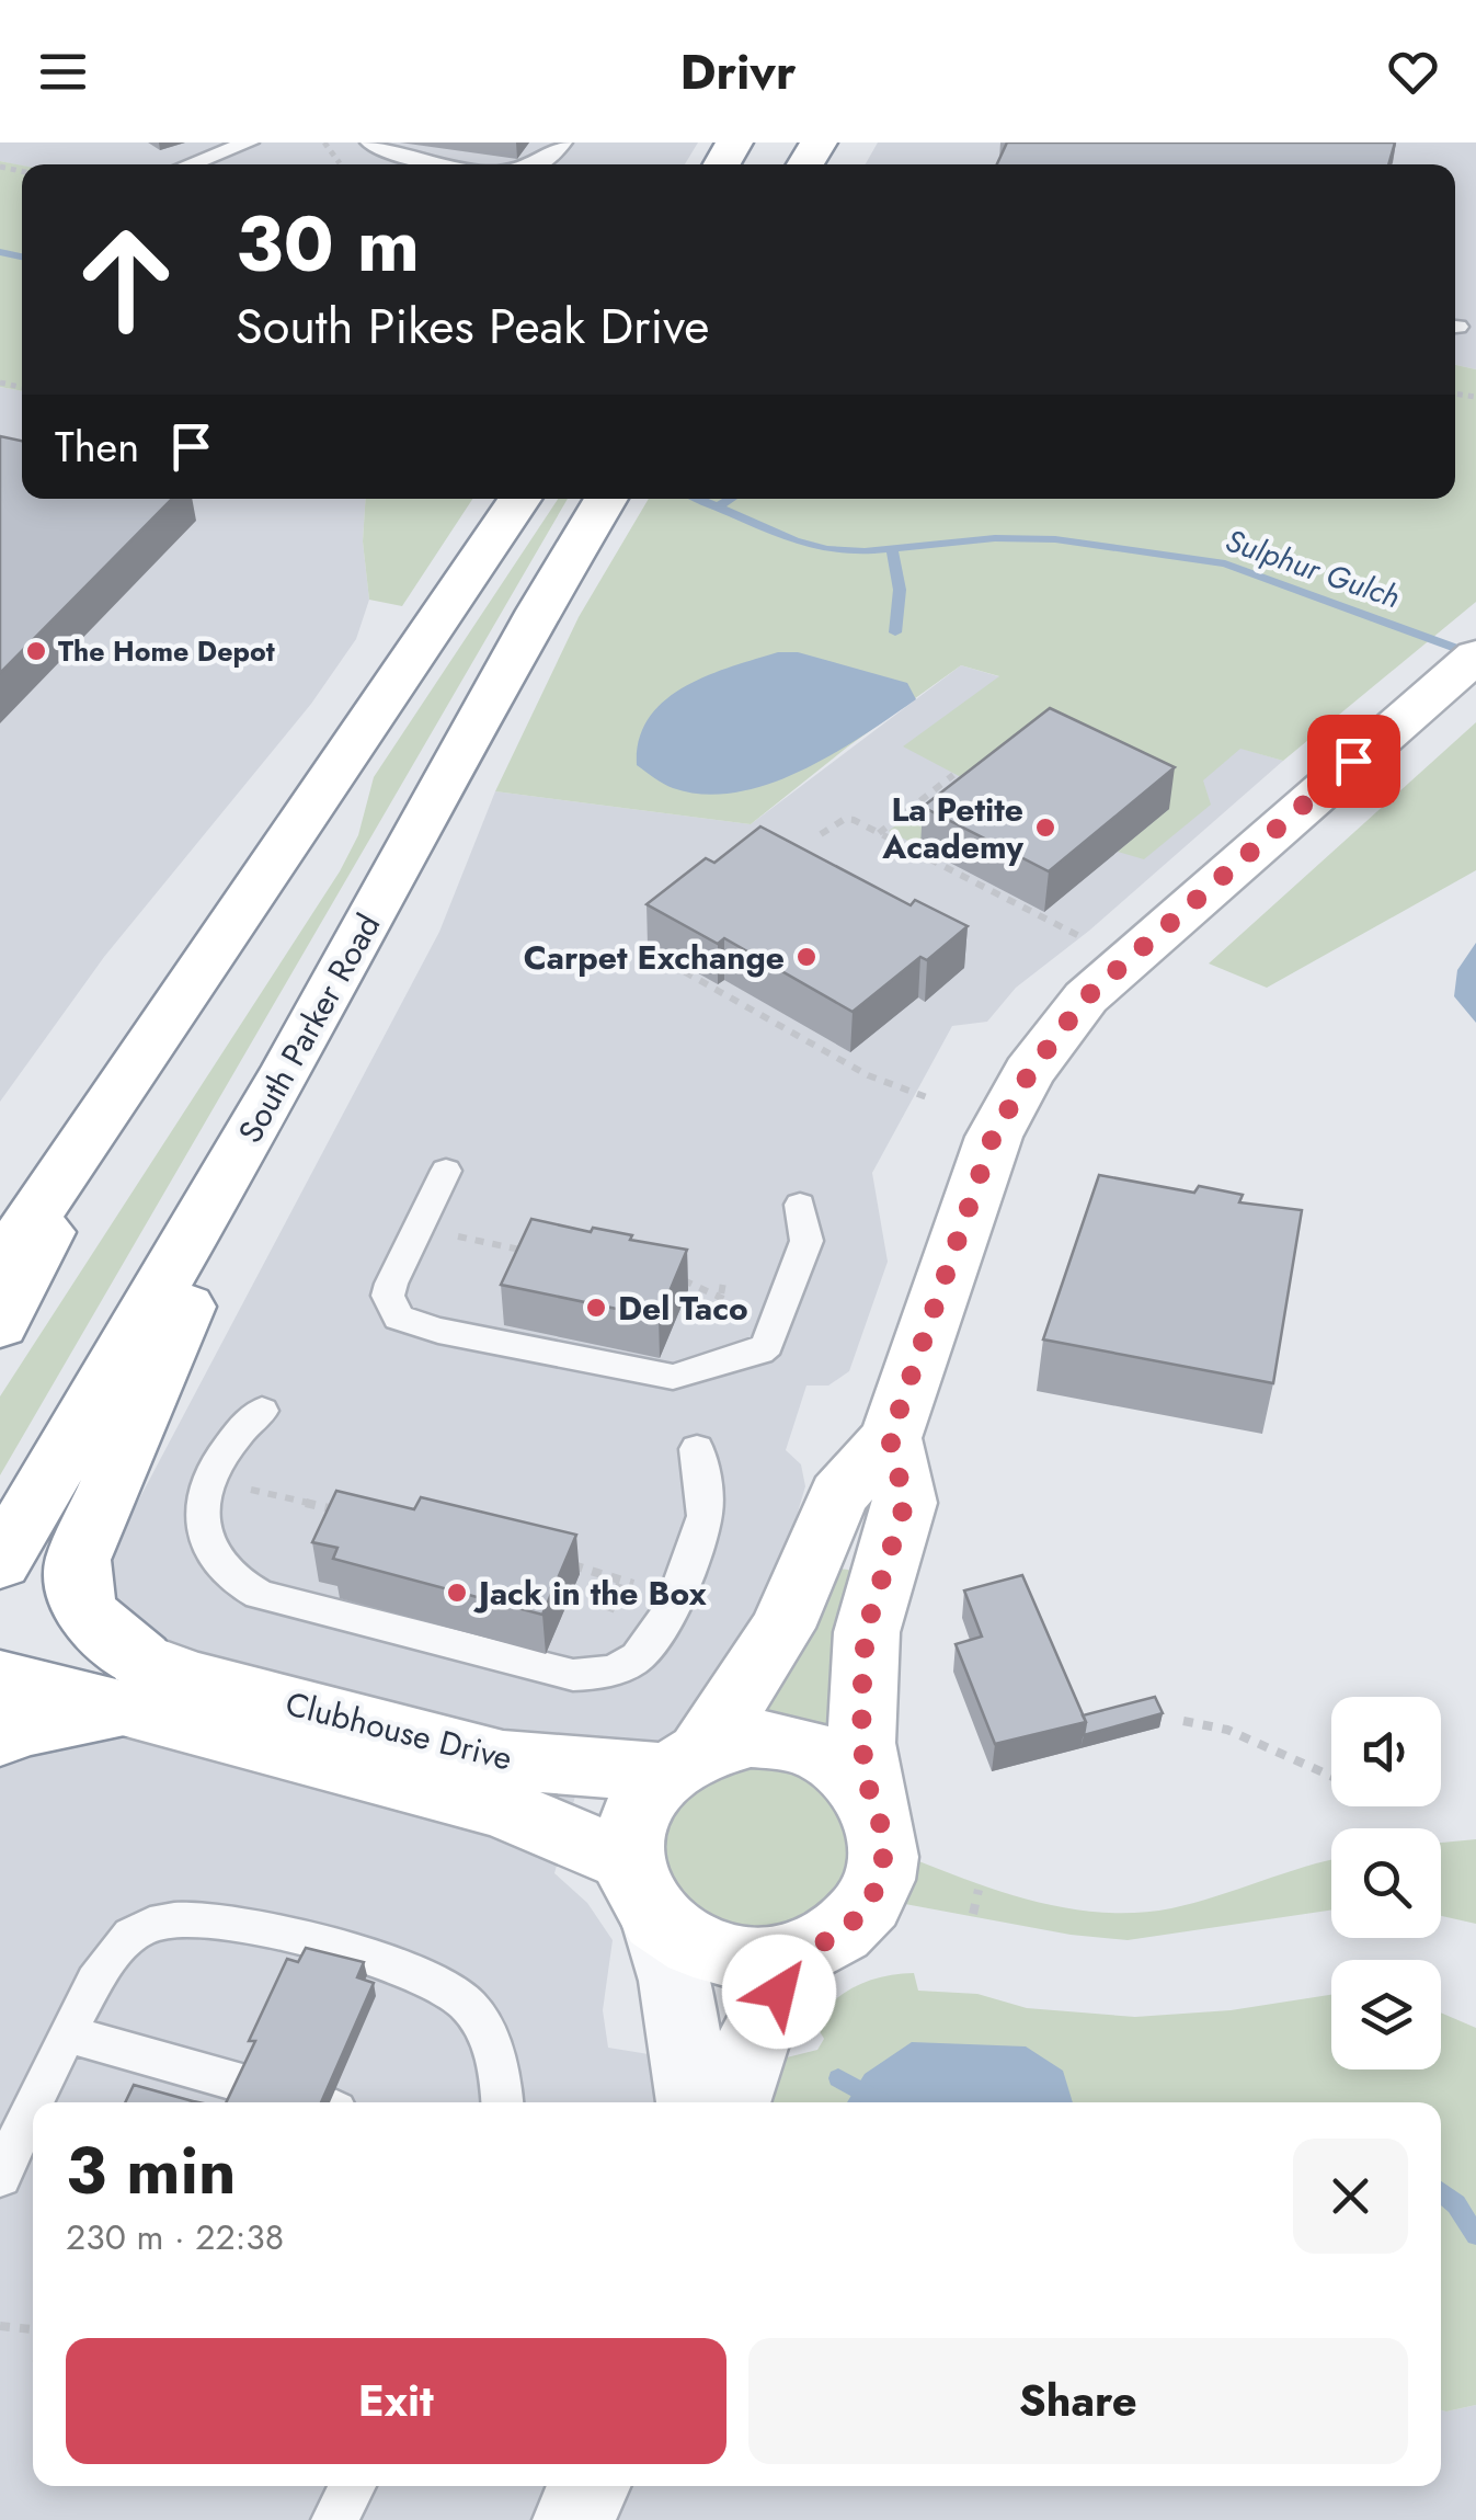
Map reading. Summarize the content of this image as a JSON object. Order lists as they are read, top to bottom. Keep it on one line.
{"streets":{"main road":["South Parker Road","Clubhouse Drive"]},"water":["Sulphur Gulch"],"places":["The Home Depot","La Petite Academy","Carpet Exchange","Del Taco","Jack in the Box"],"page":{"header":"Drivr","turn":["30 m","South Pikes Peak Drive"],"then":"Then","heading":["3 min","230 m · 22:38"],"buttons":["Exit","Share"]}}
